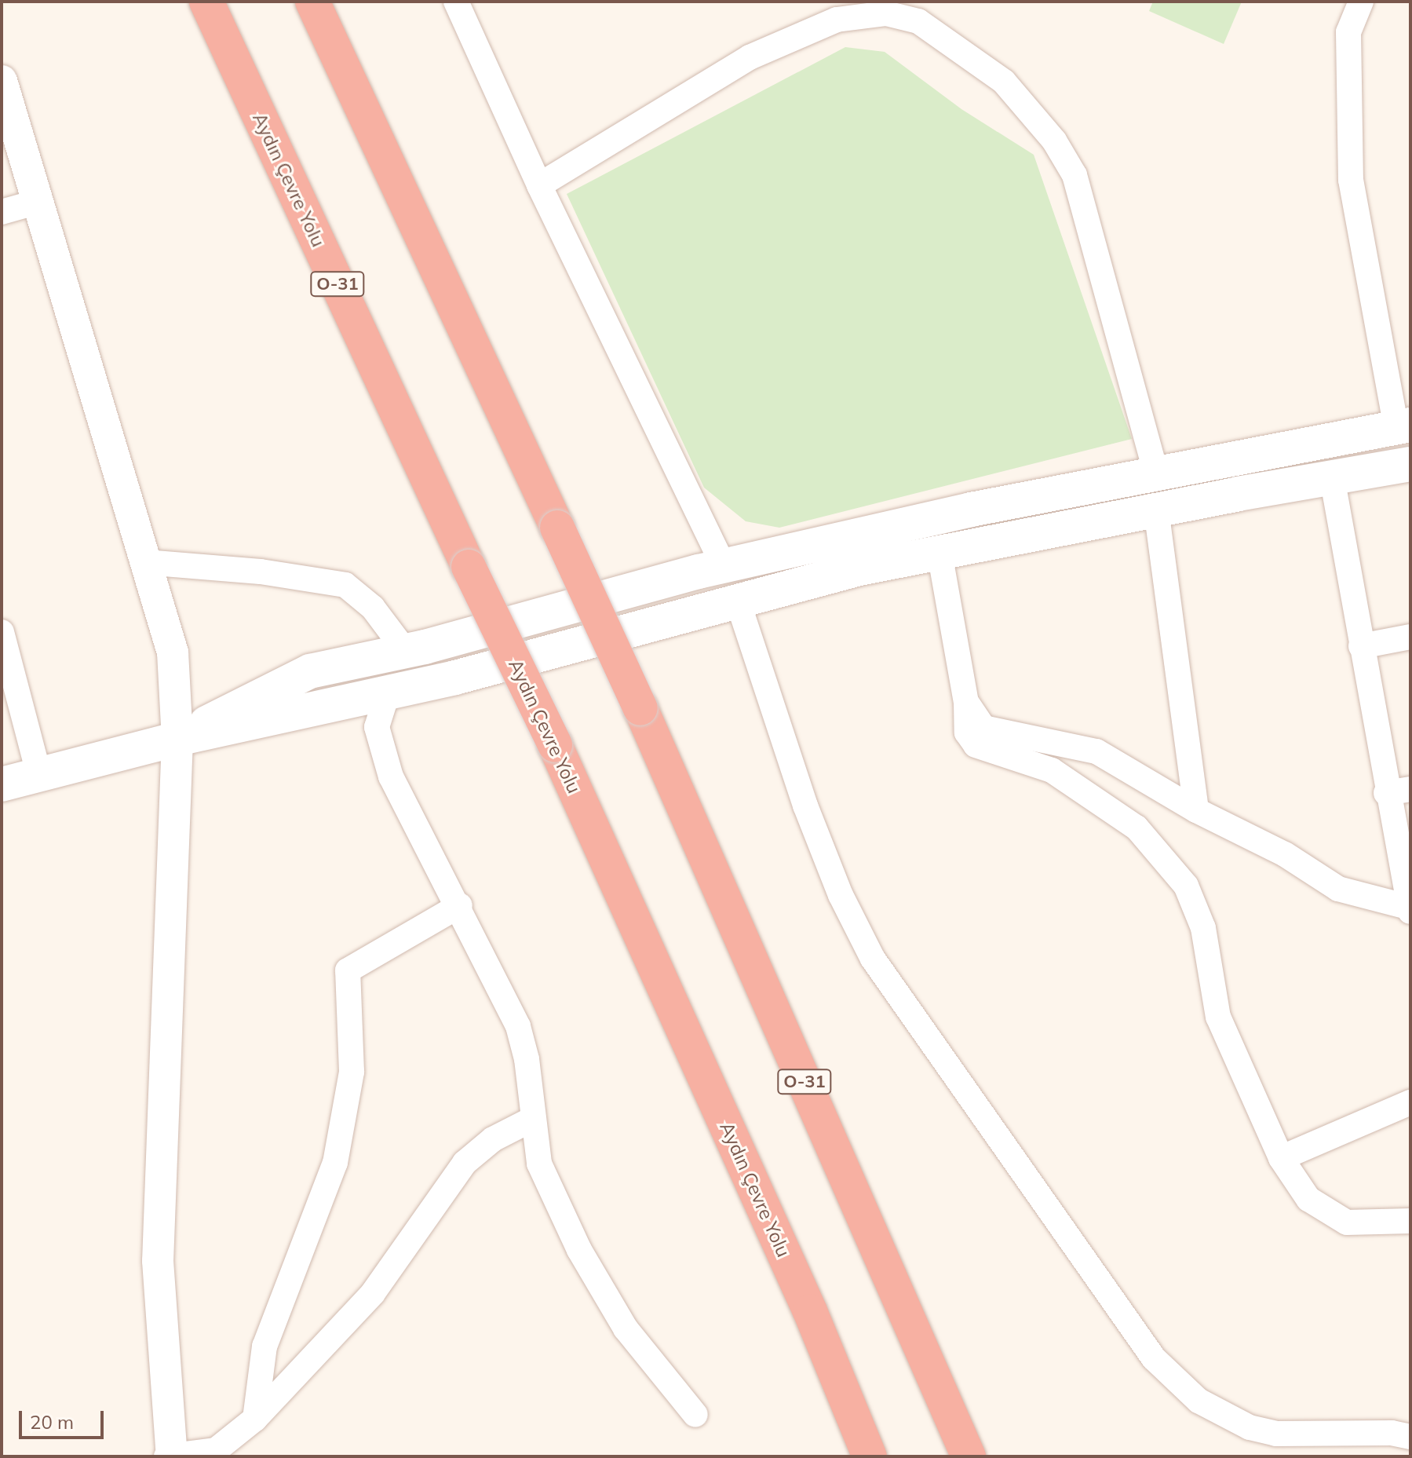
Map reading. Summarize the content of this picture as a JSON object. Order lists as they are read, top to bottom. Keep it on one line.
{"streets":{"highway":["Aydın Çevre Yolu","O-31"]},"scale_bar":"20 m"}
